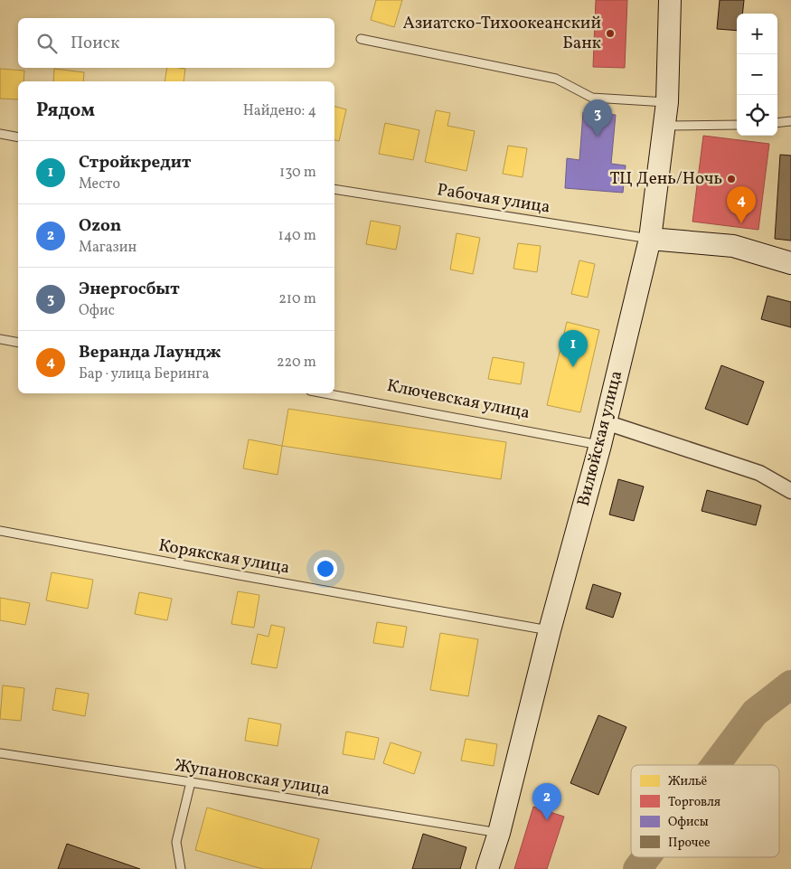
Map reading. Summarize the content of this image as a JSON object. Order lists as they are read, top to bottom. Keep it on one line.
{"streets":{"street":["Вилюйская улица"],"lane":["Рабочая улица","Ключевская улица","Корякская улица","Жупановская улица"]},"crossings":[["Рабочая улица","Вилюйская улица"],["Ключевская улица","Вилюйская улица"],["Вилюйская улица","Корякская улица"],["Вилюйская улица","Жупановская улица"]],"places":["Азиатско-Тихоокеанский Банк","ТЦ День/Ночь"],"legend":["Жильё","Торговля","Офисы","Прочее"],"page":{"map_buttons":["+","−"],"search":"Поиск","heading":["Рядом","Найдено: 4"],"pins":["3","4","1","2"],"list":[{"mark":"1","name":"Стройкредит","note":"Место","value":"130 m"},{"mark":"2","name":"Ozon","note":"Магазин","value":"140 m"},{"mark":"3","name":"Энергосбыт","note":"Офис","value":"210 m"},{"mark":"4","name":"Веранда Лаундж","note":"Бар · улица Беринга","value":"220 m"}]}}
